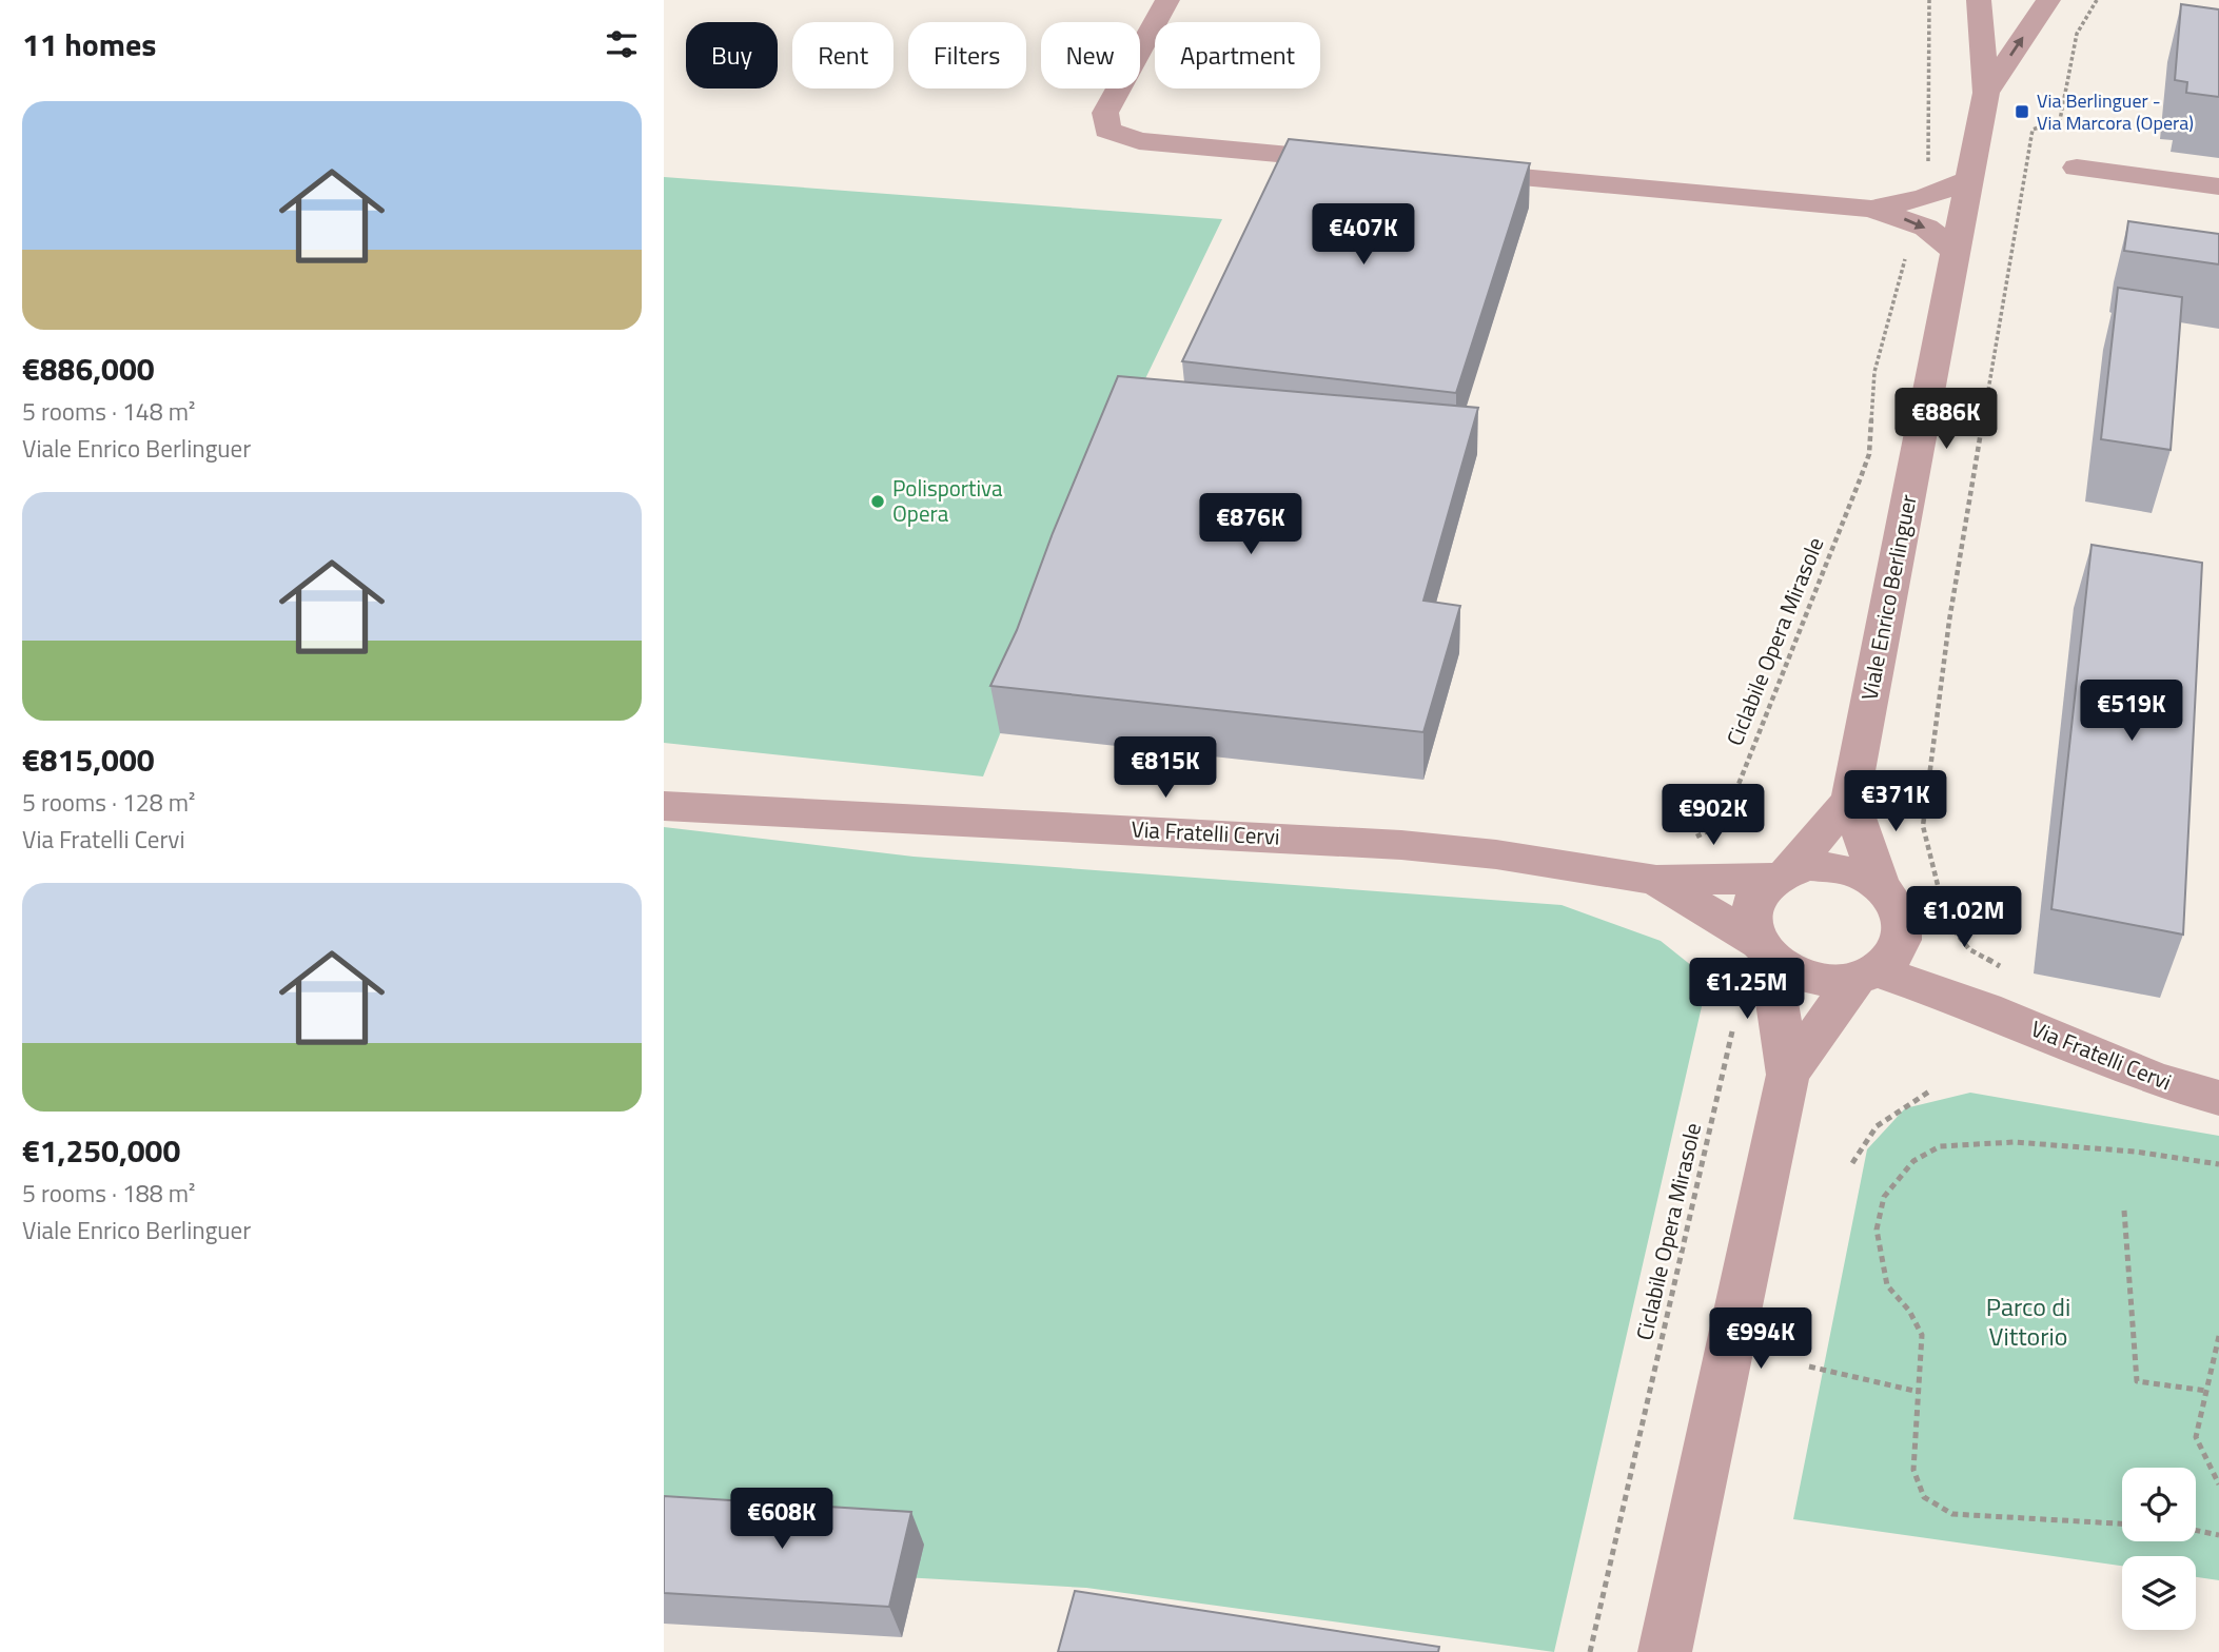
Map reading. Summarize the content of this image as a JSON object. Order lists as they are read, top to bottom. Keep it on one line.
{"streets":{"street":["Viale Enrico Berlinguer","Via Fratelli Cervi"],"path":["Ciclabile Opera Mirasole"]},"crossings":[["Viale Enrico Berlinguer","Via Fratelli Cervi"],["Ciclabile Opera Mirasole","Via Fratelli Cervi"]],"parks":["Parco di Vittorio"],"places":{"transit":["Via Berlinguer - Via Marcora (Opera)"],"other":["Polisportiva Opera"]},"page":{"heading":"11 homes","chip":["Buy","Rent","Filters","New","Apartment"],"list":[{"name":"€886,000","note":"5 rooms · 148 m² · Viale Enrico Berlinguer"},{"name":"€815,000","note":"5 rooms · 128 m² · Via Fratelli Cervi"},{"name":"€1,250,000","note":"5 rooms · 188 m² · Viale Enrico Berlinguer"}],"price":["€407K","€886K","€876K","€519K","€815K","€371K","€902K","€1.02M","€1.25M","€994K","€608K"]}}
